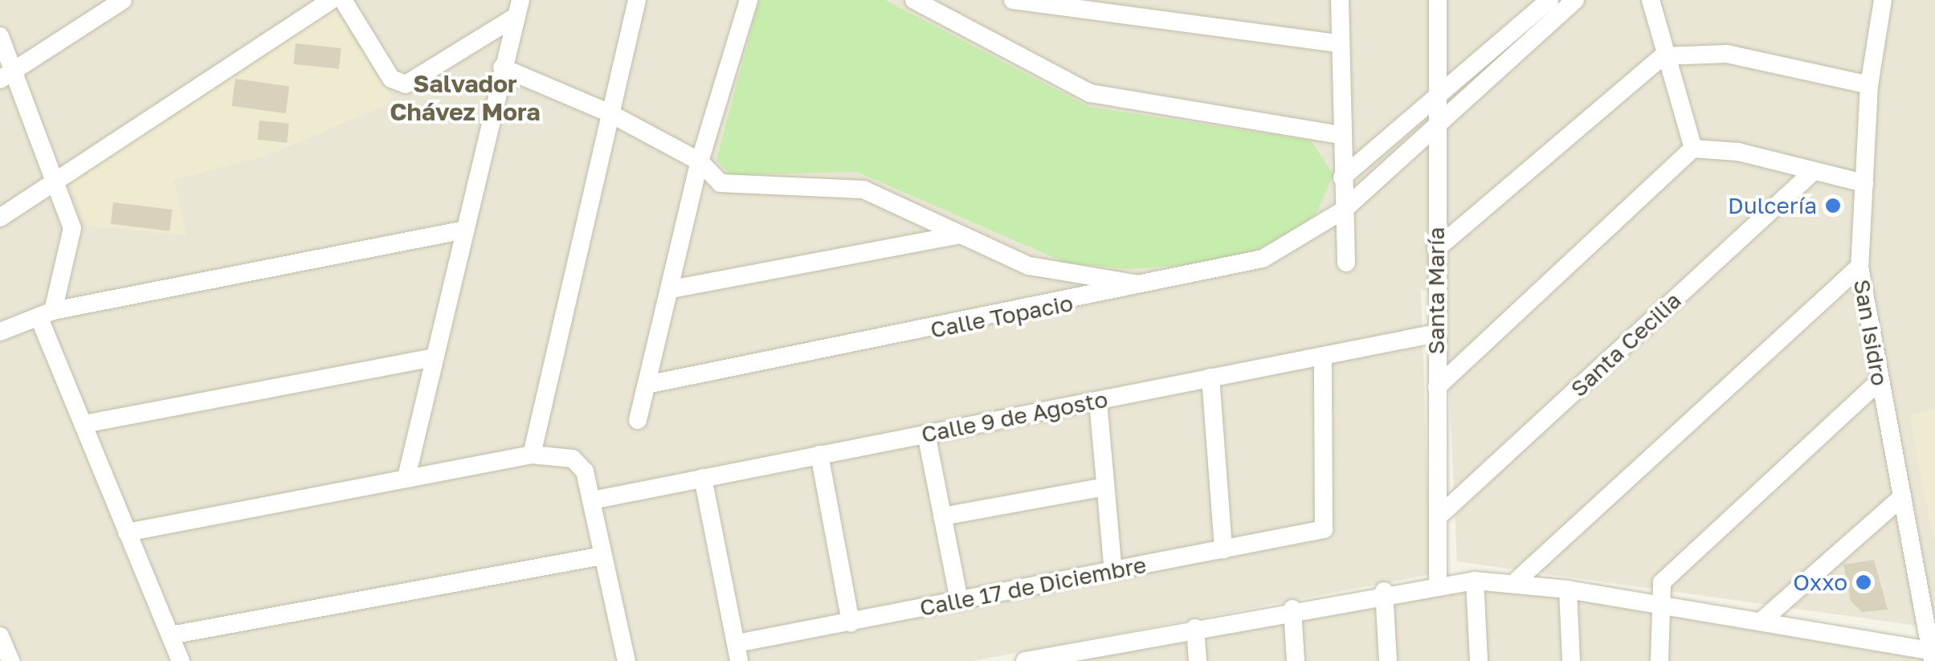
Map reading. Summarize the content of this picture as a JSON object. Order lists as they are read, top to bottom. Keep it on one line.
{"streets":{"street":["Santa María","Calle Topacio","San Isidro","Santa Cecilia","Calle 9 de Agosto","Calle 17 de Diciembre"]},"crossings":[["Santa María","Calle Topacio"],["Santa María","Santa Cecilia"],["Santa María","Calle 9 de Agosto"],["Calle 9 de Agosto","Calle 17 de Diciembre"]],"districts":["Salvador Chávez Mora"],"places":["Dulcería","Oxxo"]}
